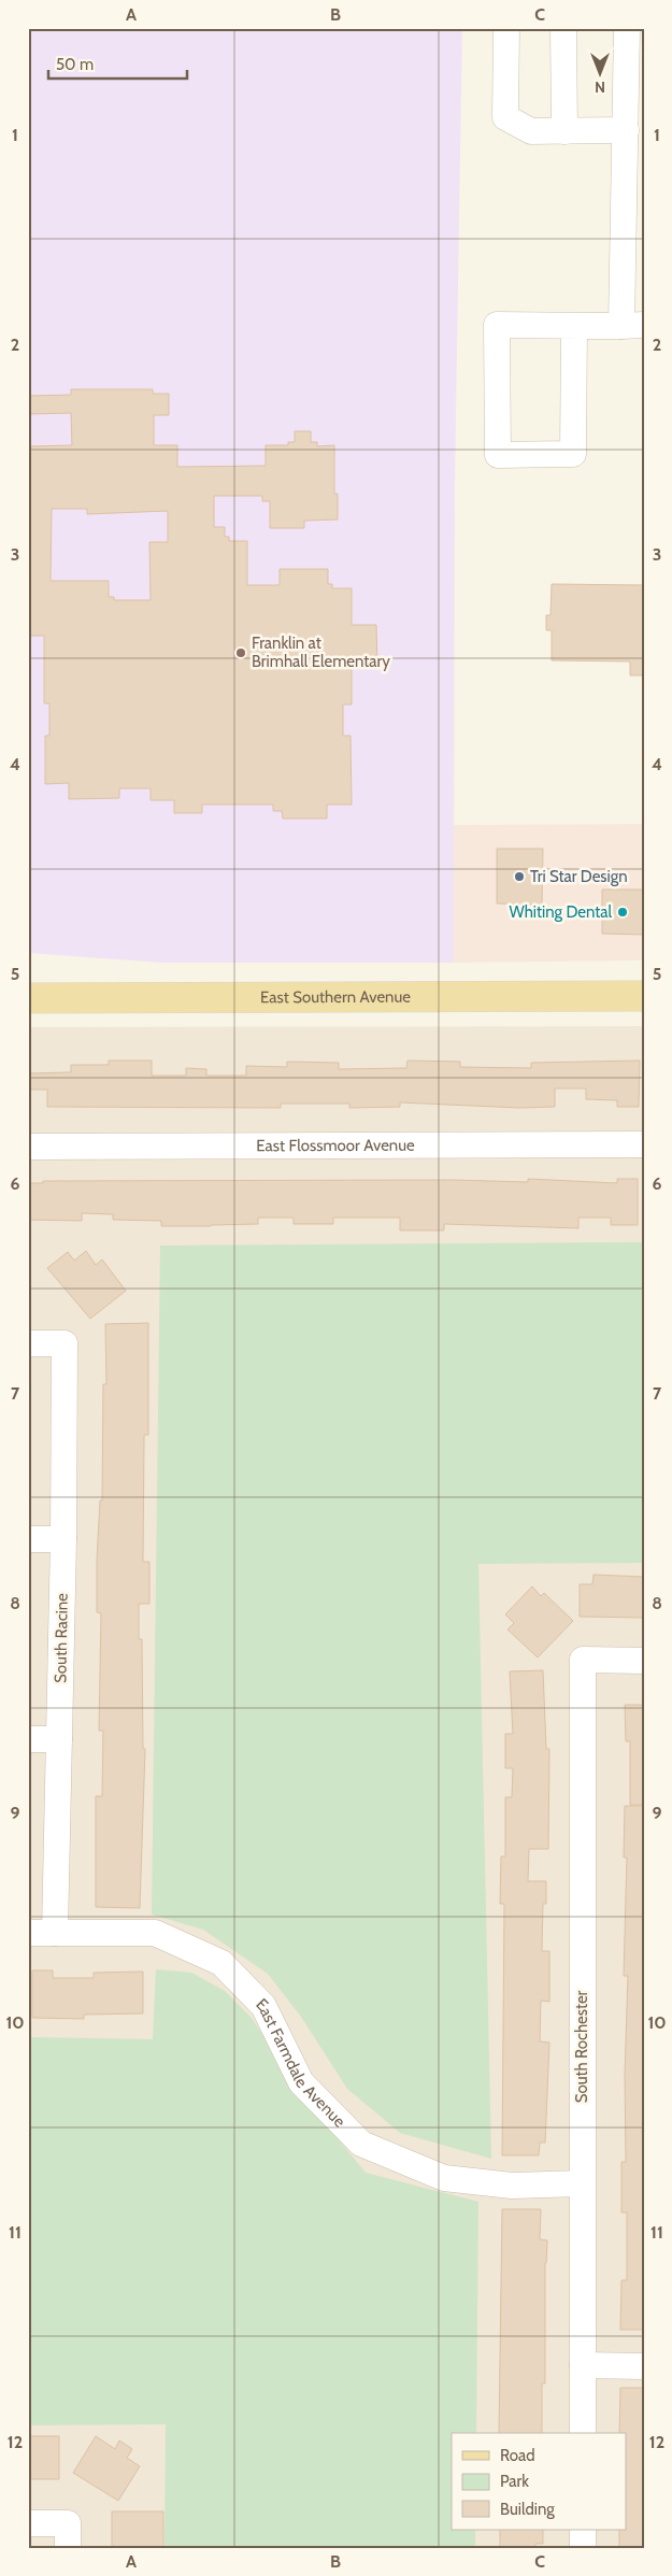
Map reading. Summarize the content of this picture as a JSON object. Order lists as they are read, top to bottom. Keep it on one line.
{"streets":{"main road":["East Southern Avenue"],"street":["East Flossmoor Avenue","South Racine","South Rochester","East Farmdale Avenue"]},"crossings":[["South Racine","East Farmdale Avenue"],["South Rochester","East Farmdale Avenue"]],"places":["Franklin at Brimhall Elementary","Tri Star Design","Whiting Dental"],"legend":["Road","Park","Building"],"scale_bar":"50 m","north":"bottom","grid":{"columns":["A","B","C"],"rows":["1","2","3","4","5","6","7","8","9","10","11","12"]}}
